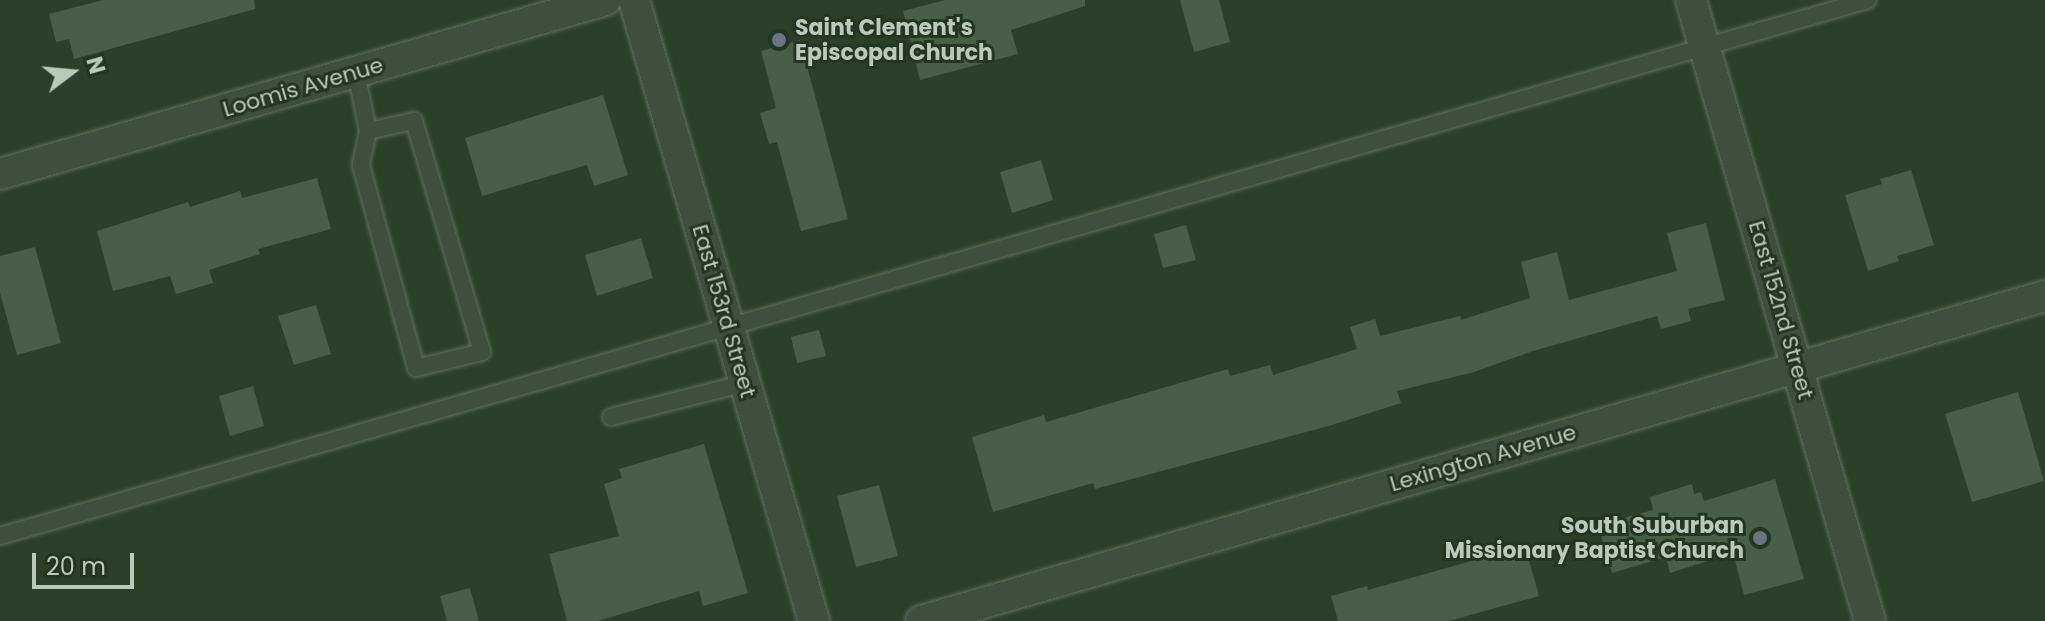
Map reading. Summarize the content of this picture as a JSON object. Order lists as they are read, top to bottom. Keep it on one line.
{"streets":{"street":["Loomis Avenue","East 152nd Street","East 153rd Street","Lexington Avenue"]},"crossings":[["East 152nd Street","Lexington Avenue"]],"places":["Saint Clement's Episcopal Church","South Suburban Missionary Baptist Church"],"scale_bar":"20 m","north":"right"}
